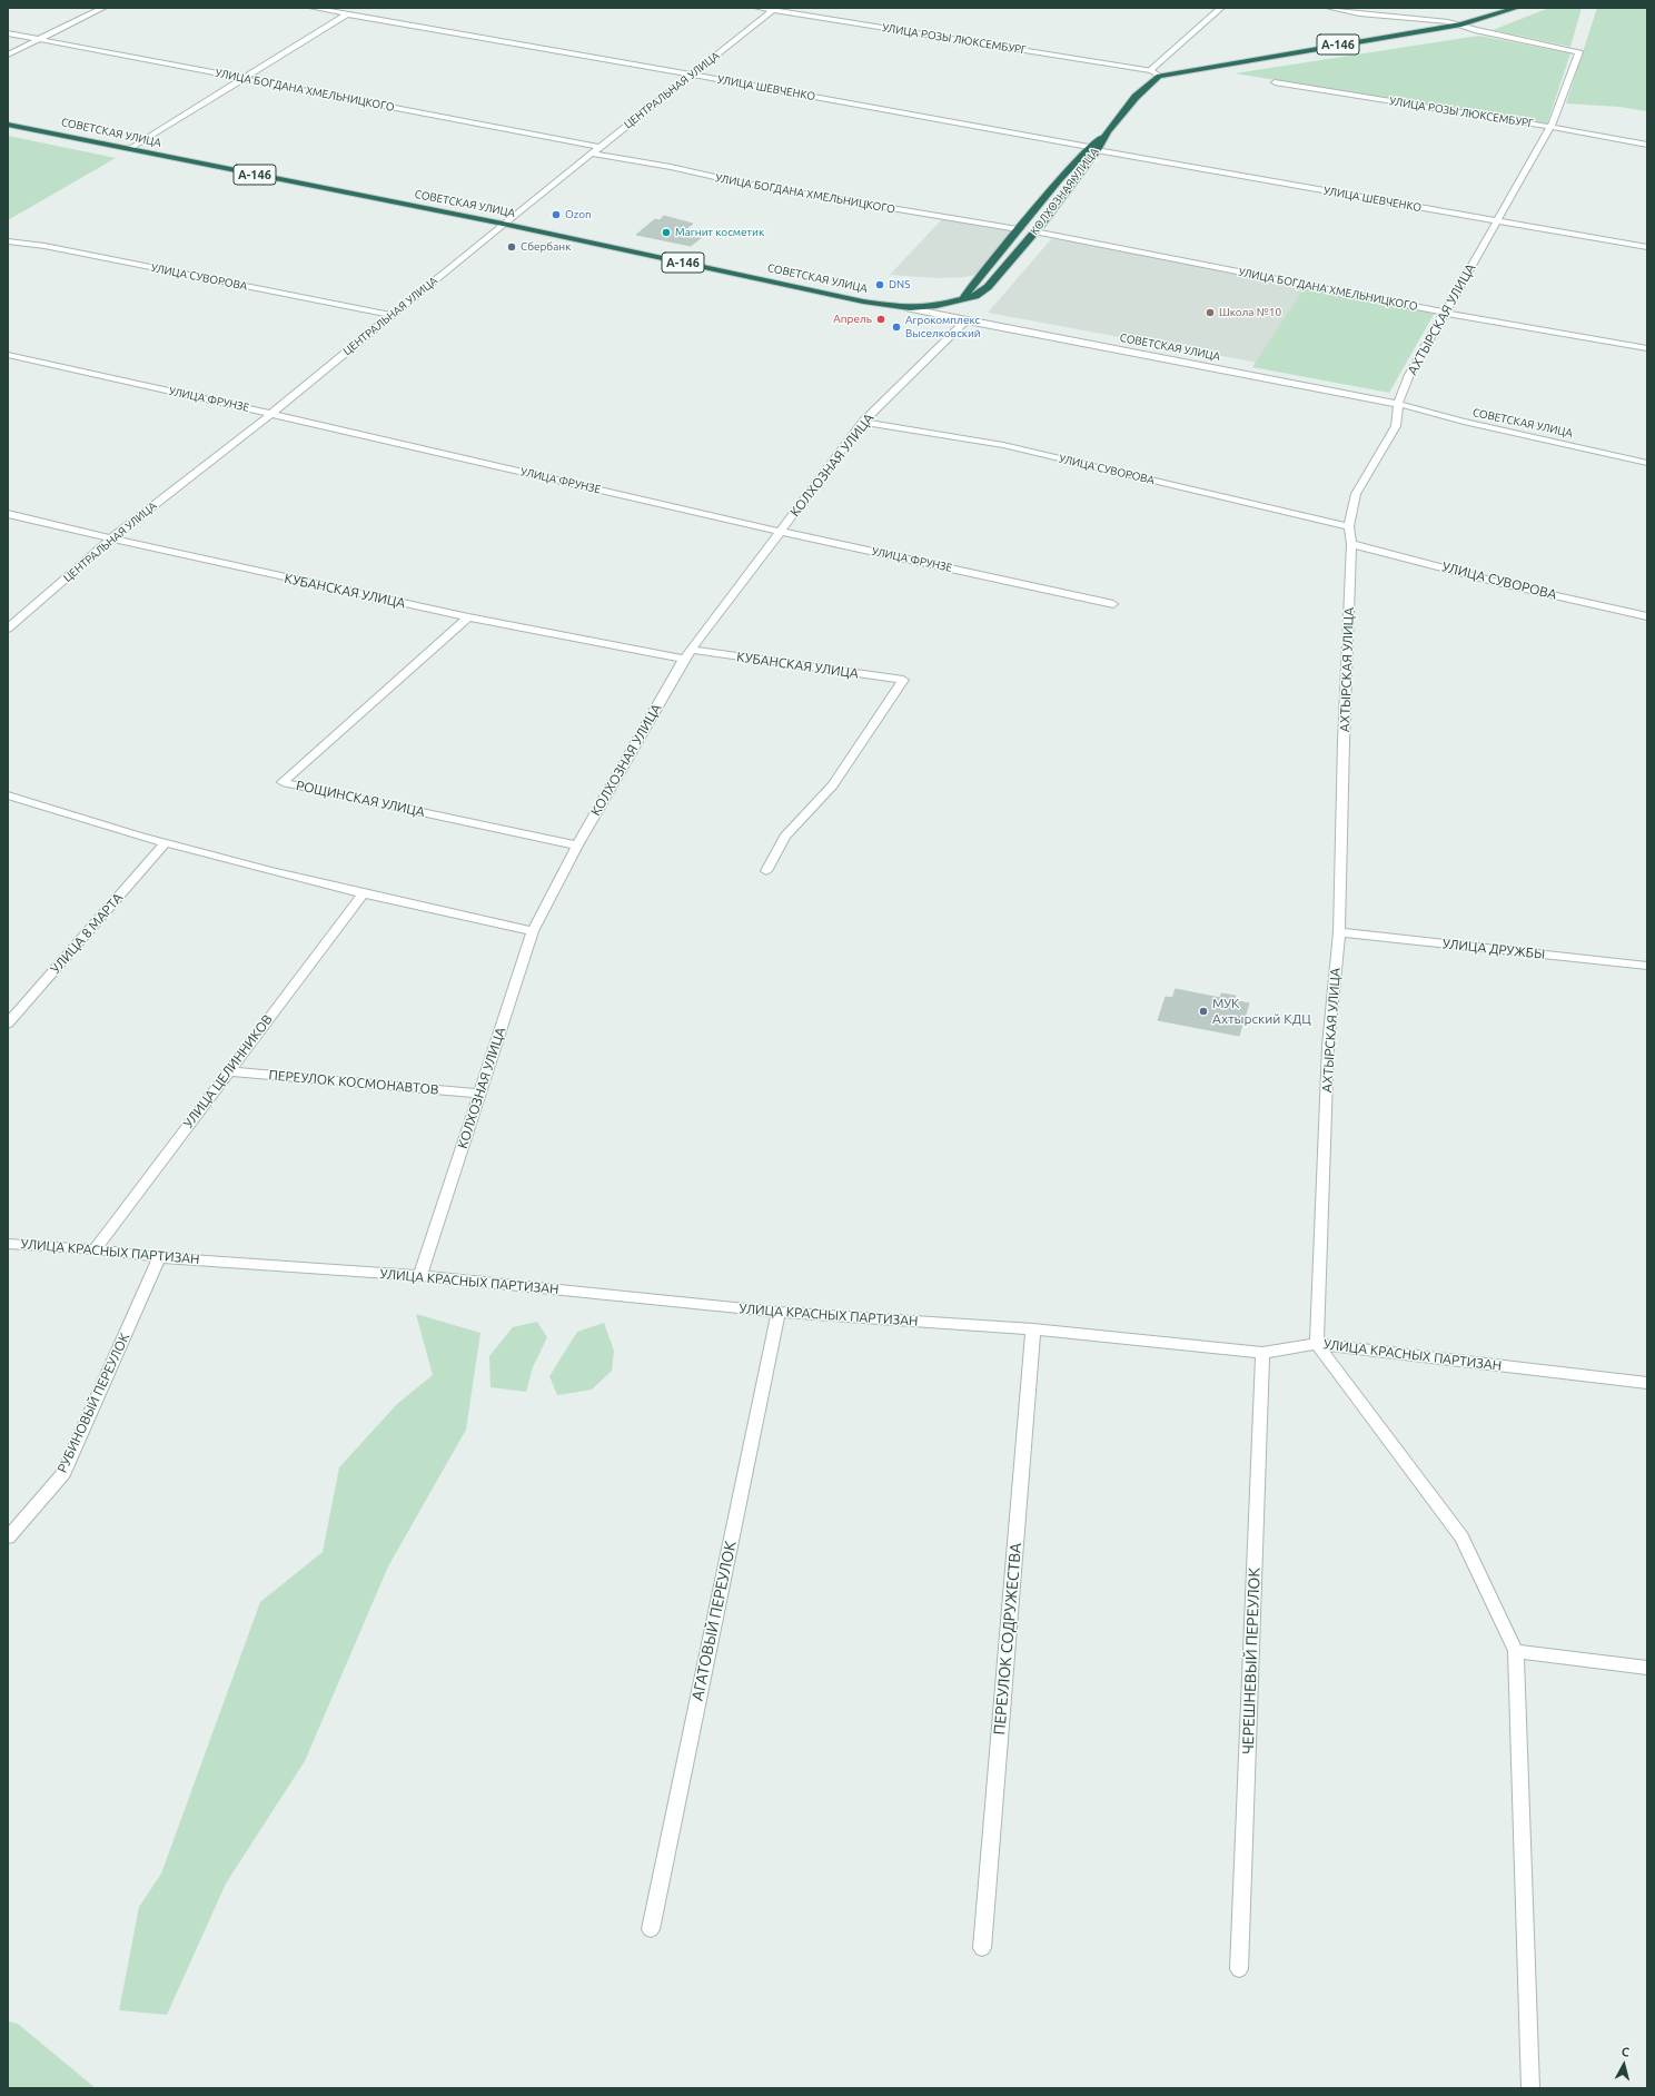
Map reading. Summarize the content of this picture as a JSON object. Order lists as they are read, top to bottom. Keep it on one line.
{"streets":{"highway":["А-146","СОВЕТСКАЯ УЛИЦА","КОЛХОЗНАЯ УЛИЦА"],"street":["УЛИЦА РОЗЫ ЛЮКСЕМБУРГ","УЛИЦА ШЕВЧЕНКО","УЛИЦА БОГДАНА ХМЕЛЬНИЦКОГО","ЦЕНТРАЛЬНАЯ УЛИЦА","УЛИЦА СУВОРОВА","АХТЫРСКАЯ УЛИЦА","УЛИЦА ФРУНЗЕ","КУБАНСКАЯ УЛИЦА","РОЩИНСКАЯ УЛИЦА","УЛИЦА 8 МАРТА","УЛИЦА ДРУЖБЫ","УЛИЦА ЦЕЛИННИКОВ","ПЕРЕУЛОК КОСМОНАВТОВ","УЛИЦА КРАСНЫХ ПАРТИЗАН","РУБИНОВЫЙ ПЕРЕУЛОК","АГАТОВЫЙ ПЕРЕУЛОК","ПЕРЕУЛОК СОДРУЖЕСТВА","ЧЕРЕШНЕВЫЙ ПЕРЕУЛОК"]},"crossings":[["УЛИЦА РОЗЫ ЛЮКСЕМБУРГ","ЦЕНТРАЛЬНАЯ УЛИЦА"],["УЛИЦА РОЗЫ ЛЮКСЕМБУРГ","АХТЫРСКАЯ УЛИЦА"],["А-146","КОЛХОЗНАЯ УЛИЦА"],["А-146","АХТЫРСКАЯ УЛИЦА"],["УЛИЦА ШЕВЧЕНКО","ЦЕНТРАЛЬНАЯ УЛИЦА"],["УЛИЦА ШЕВЧЕНКО","КОЛХОЗНАЯ УЛИЦА"],["УЛИЦА ШЕВЧЕНКО","АХТЫРСКАЯ УЛИЦА"],["УЛИЦА БОГДАНА ХМЕЛЬНИЦКОГО","ЦЕНТРАЛЬНАЯ УЛИЦА"],["УЛИЦА БОГДАНА ХМЕЛЬНИЦКОГО","КОЛХОЗНАЯ УЛИЦА"],["УЛИЦА БОГДАНА ХМЕЛЬНИЦКОГО","АХТЫРСКАЯ УЛИЦА"],["ЦЕНТРАЛЬНАЯ УЛИЦА","СОВЕТСКАЯ УЛИЦА"],["ЦЕНТРАЛЬНАЯ УЛИЦА","УЛИЦА СУВОРОВА"],["ЦЕНТРАЛЬНАЯ УЛИЦА","УЛИЦА ФРУНЗЕ"],["ЦЕНТРАЛЬНАЯ УЛИЦА","КУБАНСКАЯ УЛИЦА"],["СОВЕТСКАЯ УЛИЦА","КОЛХОЗНАЯ УЛИЦА"],["СОВЕТСКАЯ УЛИЦА","АХТЫРСКАЯ УЛИЦА"],["КОЛХОЗНАЯ УЛИЦА","УЛИЦА СУВОРОВА"],["КОЛХОЗНАЯ УЛИЦА","УЛИЦА ФРУНЗЕ"],["КОЛХОЗНАЯ УЛИЦА","КУБАНСКАЯ УЛИЦА"],["КОЛХОЗНАЯ УЛИЦА","РОЩИНСКАЯ УЛИЦА"],["КОЛХОЗНАЯ УЛИЦА","ПЕРЕУЛОК КОСМОНАВТОВ"],["КОЛХОЗНАЯ УЛИЦА","УЛИЦА КРАСНЫХ ПАРТИЗАН"],["УЛИЦА СУВОРОВА","АХТЫРСКАЯ УЛИЦА"],["АХТЫРСКАЯ УЛИЦА","УЛИЦА ДРУЖБЫ"],["АХТЫРСКАЯ УЛИЦА","УЛИЦА КРАСНЫХ ПАРТИЗАН"],["КУБАНСКАЯ УЛИЦА","РОЩИНСКАЯ УЛИЦА"],["УЛИЦА ЦЕЛИННИКОВ","ПЕРЕУЛОК КОСМОНАВТОВ"],["УЛИЦА ЦЕЛИННИКОВ","УЛИЦА КРАСНЫХ ПАРТИЗАН"],["УЛИЦА КРАСНЫХ ПАРТИЗАН","РУБИНОВЫЙ ПЕРЕУЛОК"],["УЛИЦА КРАСНЫХ ПАРТИЗАН","АГАТОВЫЙ ПЕРЕУЛОК"],["УЛИЦА КРАСНЫХ ПАРТИЗАН","ПЕРЕУЛОК СОДРУЖЕСТВА"],["УЛИЦА КРАСНЫХ ПАРТИЗАН","ЧЕРЕШНЕВЫЙ ПЕРЕУЛОК"]],"places":["Ozon","Магнит косметик","Сбербанк","DNS","Школа №10","Апрель","Агрокомплекс Выселковский","МУК Ахтырский КДЦ"],"north":"top"}
